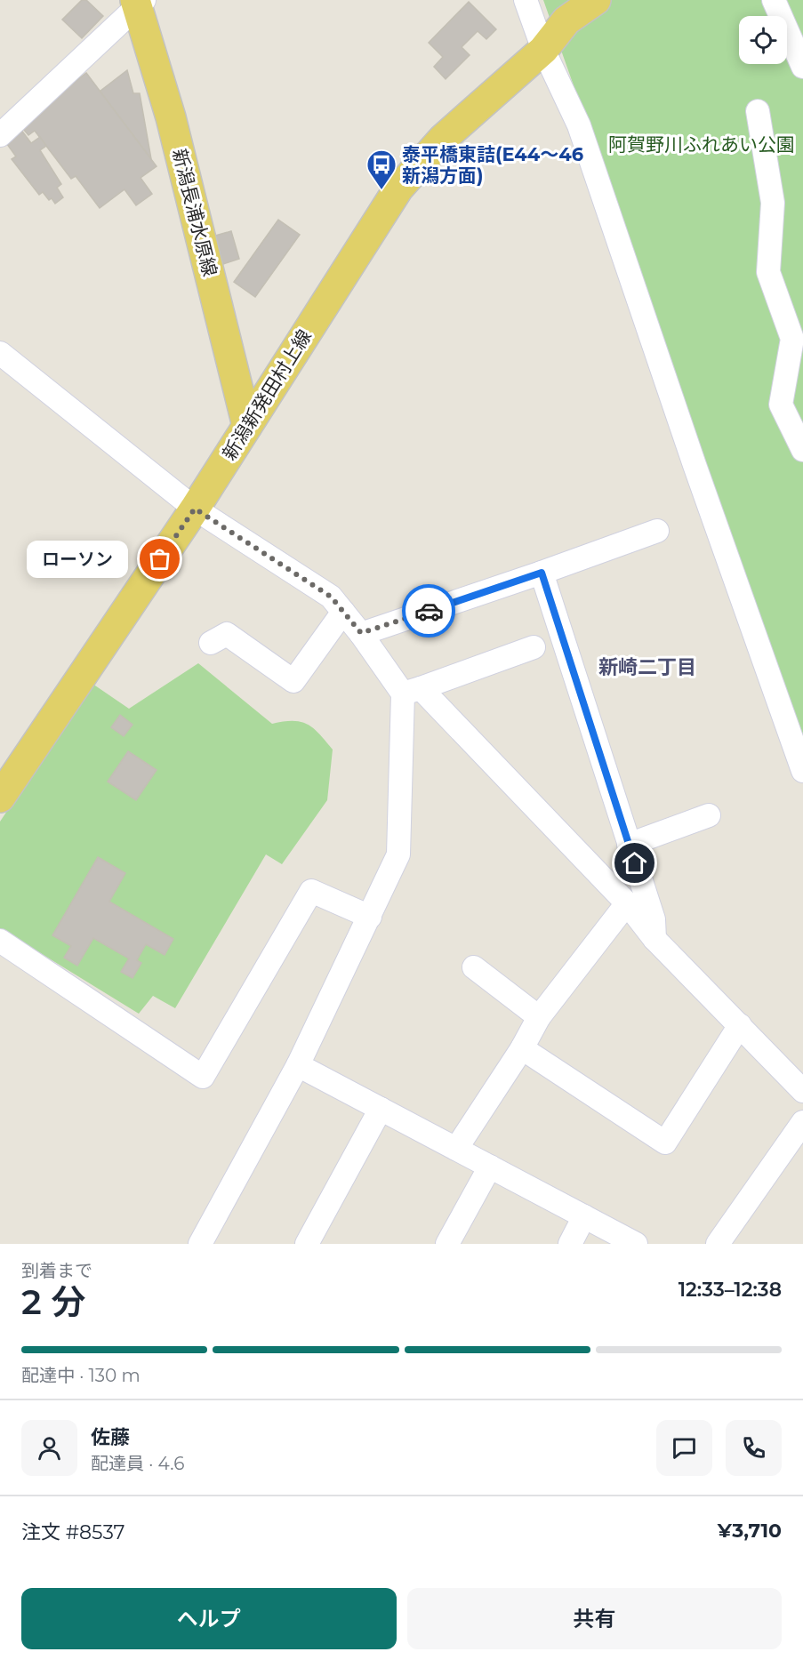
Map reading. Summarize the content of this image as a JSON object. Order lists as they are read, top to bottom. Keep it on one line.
{"streets":{"main road":["新潟長浦水原線","新潟新発田村上線"]},"crossings":[["新潟長浦水原線","新潟新発田村上線"]],"districts":["新崎二丁目"],"parks":["阿賀野川ふれあい公園"],"places":{"bus stop":["泰平橋東詰(E44～46 新潟方面)"],"other":["ローソン"]},"page":{"bubble":"ローソン","heading":["2 分","到着まで","12:33–12:38"],"panel":["佐藤","配達員 · 4.6","注文 #8537","¥3,710"],"bar":"配達中 · 130 m","buttons":["ヘルプ","共有"]}}
